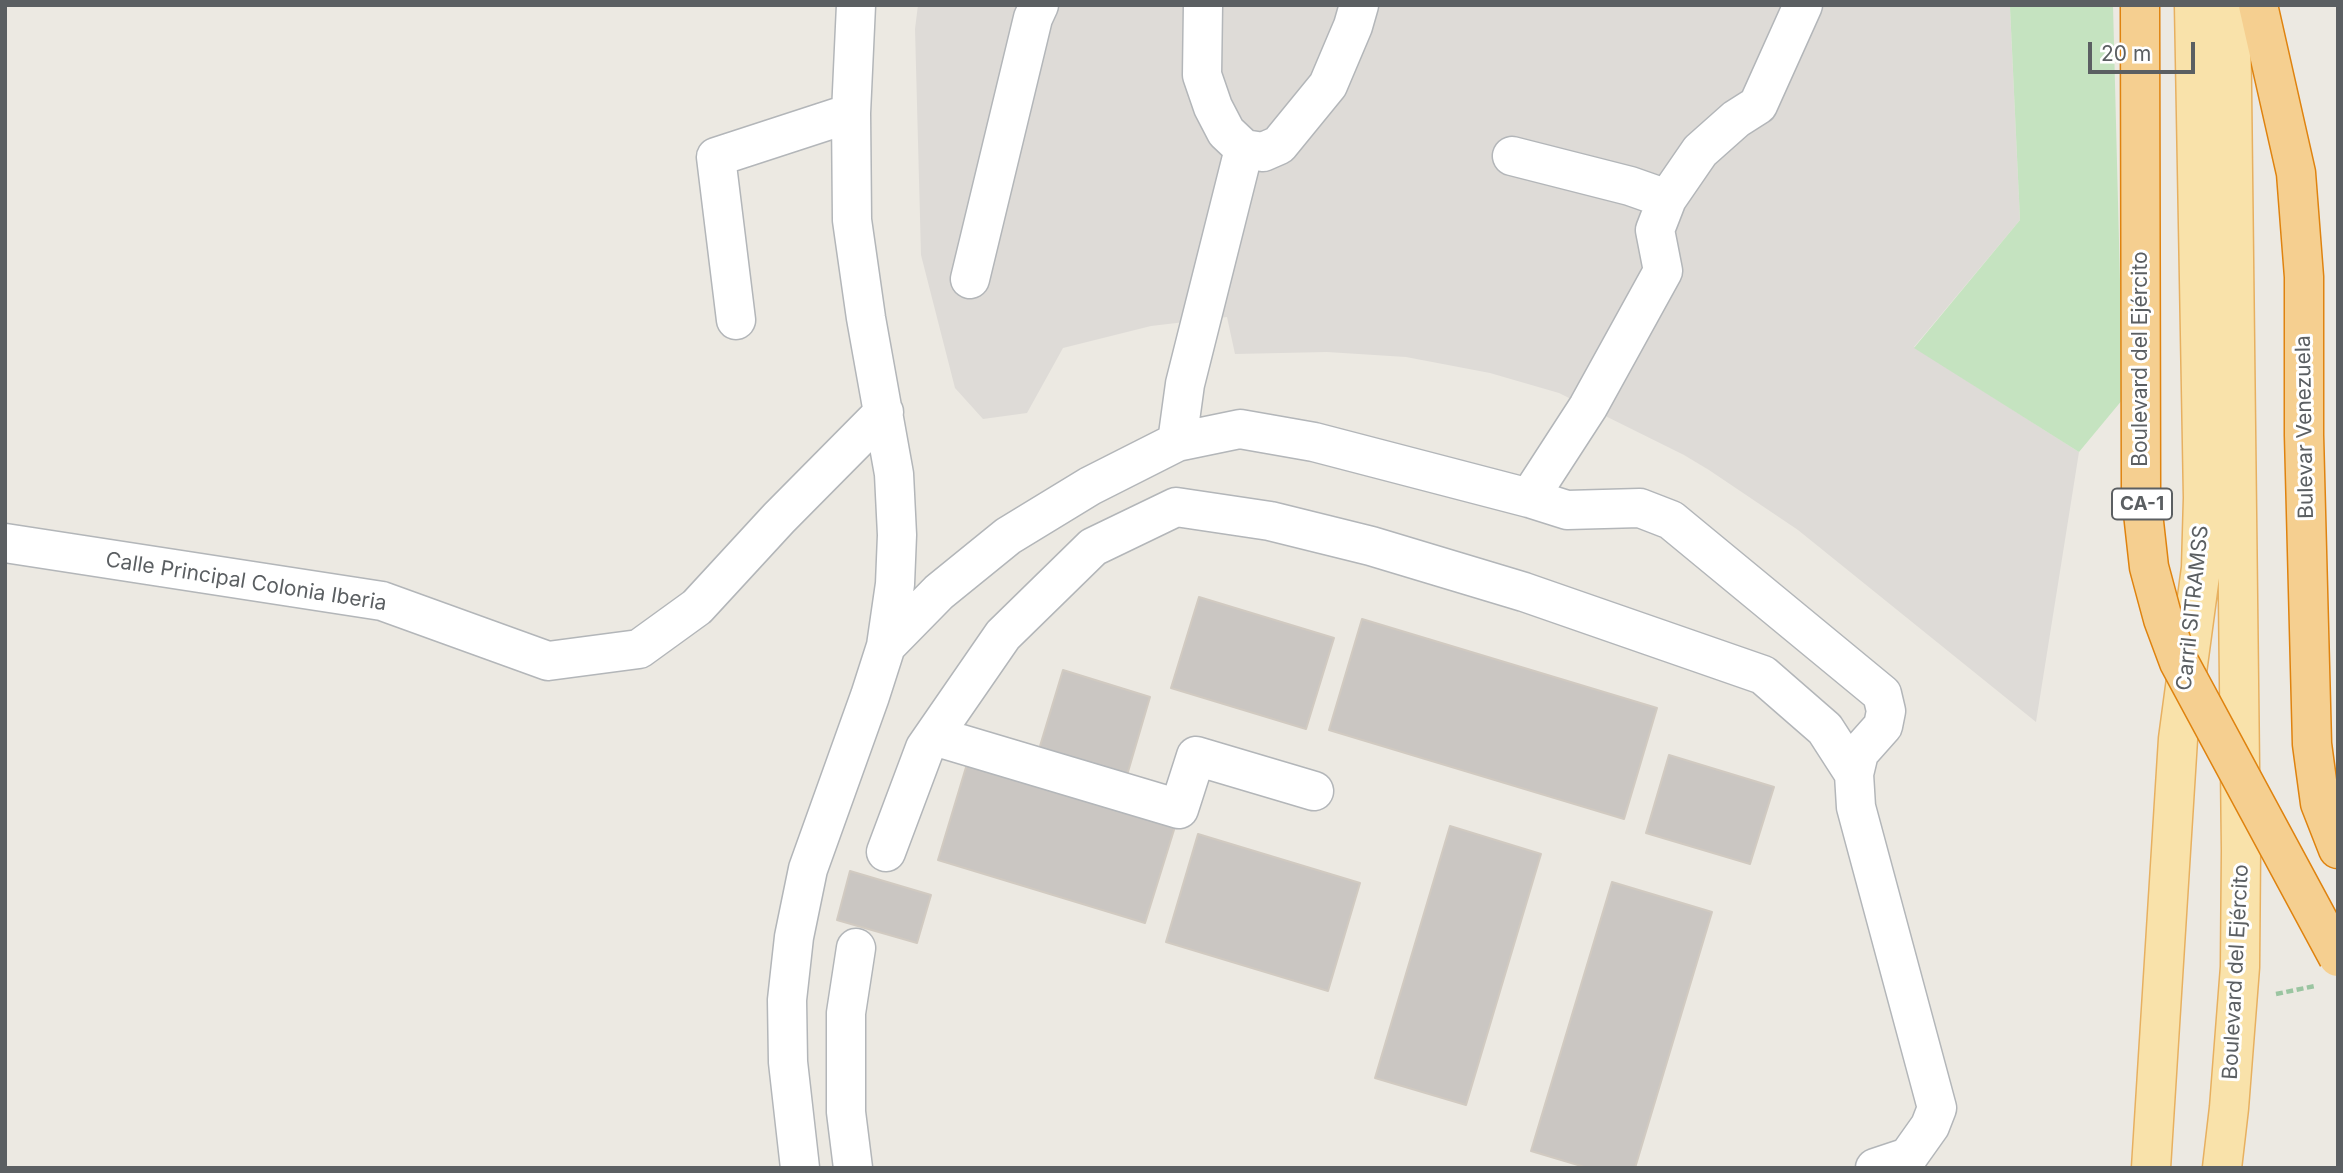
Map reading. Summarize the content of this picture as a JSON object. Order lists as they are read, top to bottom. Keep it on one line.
{"streets":{"highway":["Boulevard del Ejército","Bulevar Venezuela","CA-1"],"main road":["Carril SITRAMSS"],"street":["Calle Principal Colonia Iberia"]},"scale_bar":"20 m"}
